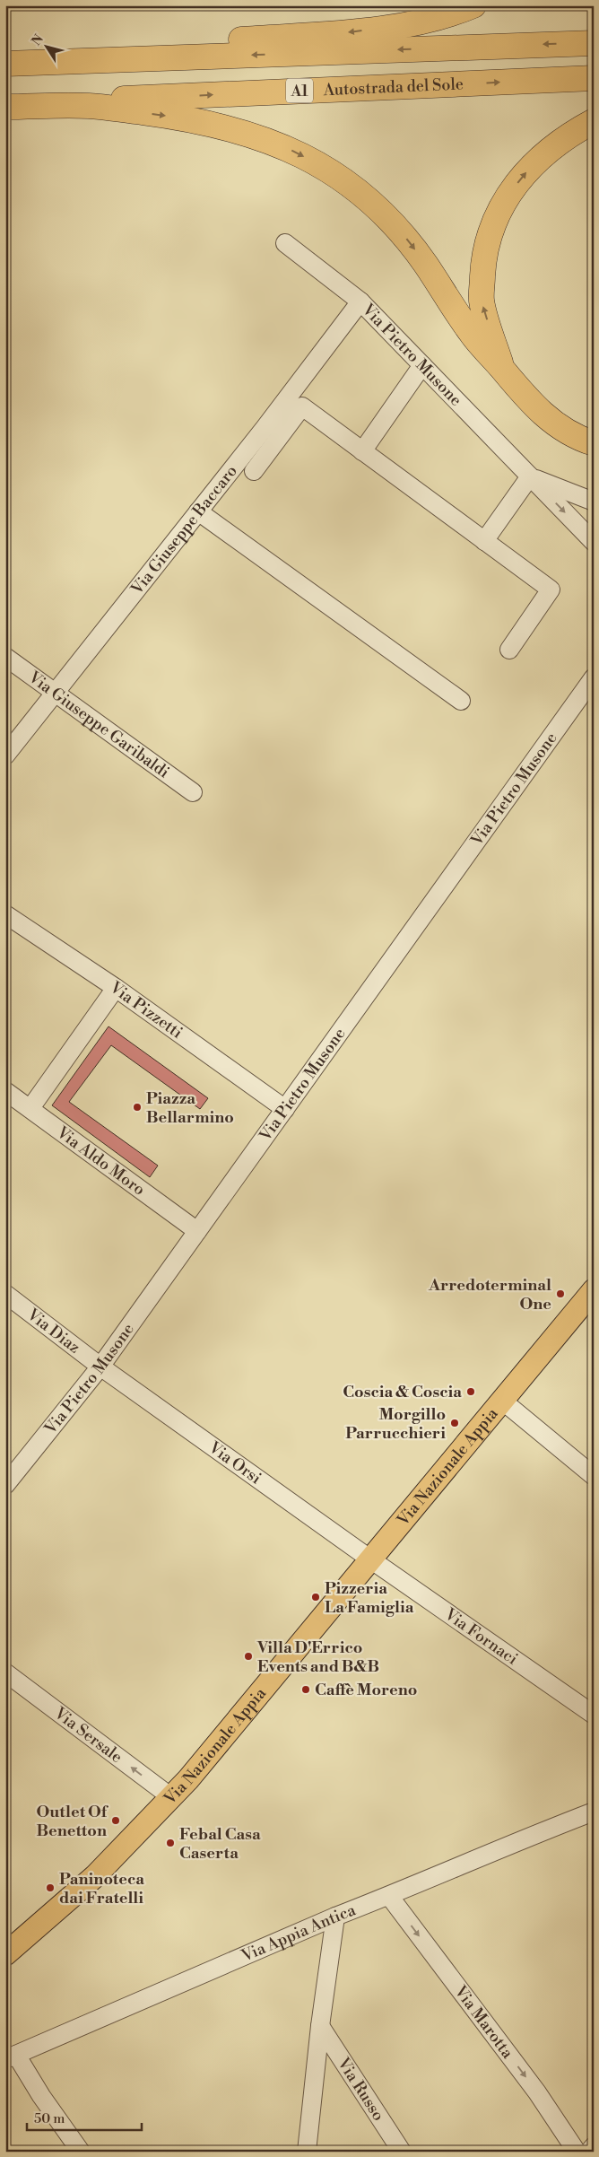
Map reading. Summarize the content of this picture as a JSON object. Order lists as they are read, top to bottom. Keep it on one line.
{"streets":{"highway":["Autostrada del Sole","A1"],"main road":["Via Nazionale Appia"],"street":["Via Pietro Musone","Via Giuseppe Baccaro","Via Giuseppe Garibaldi","Via Pizzetti","Via Aldo Moro","Via Diaz","Via Orsi","Via Fornaci","Via Sersale","Via Appia Antica","Via Marotta","Via Russo"]},"crossings":[["Via Pietro Musone","Via Giuseppe Baccaro"],["Via Pietro Musone","Via Pizzetti"],["Via Pietro Musone","Via Aldo Moro"],["Via Pietro Musone","Via Diaz"],["Via Pietro Musone","Via Orsi"],["Via Giuseppe Baccaro","Via Giuseppe Garibaldi"],["Via Diaz","Via Orsi"],["Via Orsi","Via Nazionale Appia"],["Via Orsi","Via Fornaci"],["Via Nazionale Appia","Via Fornaci"],["Via Nazionale Appia","Via Sersale"],["Via Appia Antica","Via Marotta"]],"one_way":["Via Sersale","Via Marotta"],"places":["Piazza Bellarmino","Arredoterminal One","Coscia & Coscia","Morgillo Parrucchieri","Pizzeria La Famiglia","Villa D'Errico Events and B&B","Caffè Moreno","Outlet Of Benetton","Febal Casa Caserta","Paninoteca dai Fratelli"],"scale_bar":"50 m","north":"top left"}
